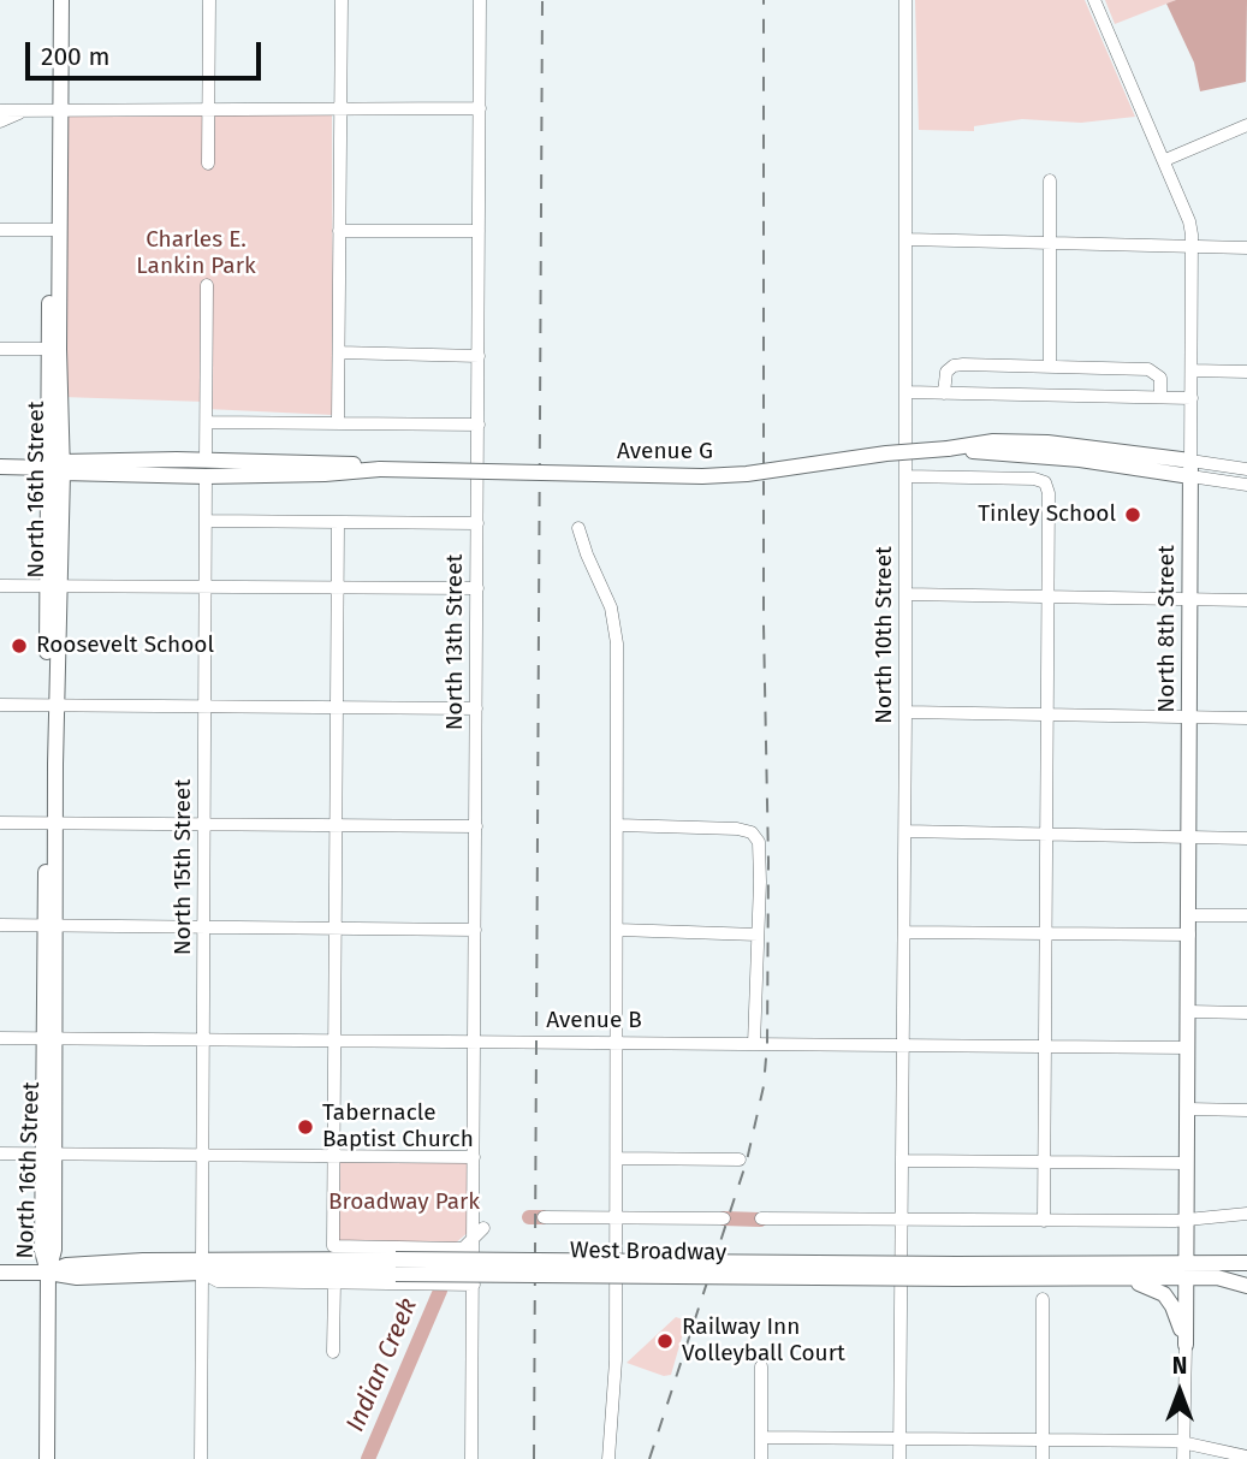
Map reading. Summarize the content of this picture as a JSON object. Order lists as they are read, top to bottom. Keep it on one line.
{"streets":{"main road":["Avenue G","North 16th Street","North 8th Street","West Broadway"],"street":["North 10th Street","North 13th Street","North 15th Street","Avenue B"]},"crossings":[["Avenue G","North 16th Street"],["Avenue G","North 8th Street"],["Avenue G","North 15th Street"],["North 16th Street","Avenue B"],["North 16th Street","West Broadway"],["North 8th Street","Avenue B"],["North 8th Street","West Broadway"],["North 10th Street","Avenue B"],["North 13th Street","Avenue B"],["North 15th Street","Avenue B"],["North 15th Street","West Broadway"]],"water":["Indian Creek"],"parks":["Charles E. Lankin Park","Broadway Park"],"places":["Tinley School","Roosevelt School","Tabernacle Baptist Church","Railway Inn Volleyball Court"],"scale_bar":"200 m","north":"top"}
